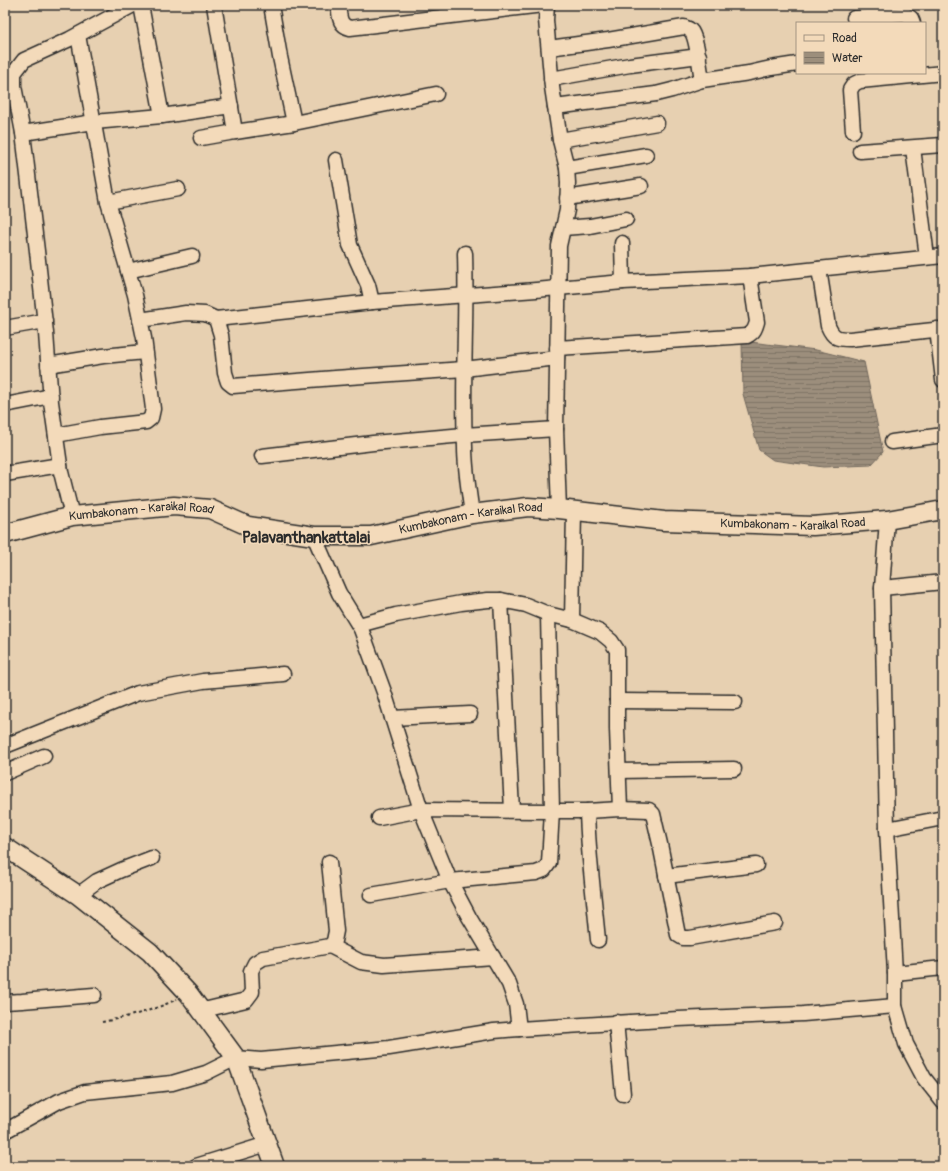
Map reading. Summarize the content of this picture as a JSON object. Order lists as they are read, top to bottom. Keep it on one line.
{"streets":{"main road":["Kumbakonam - Karaikal Road"]},"districts":["Palavanthankattalai"],"legend":["Road","Water"]}
